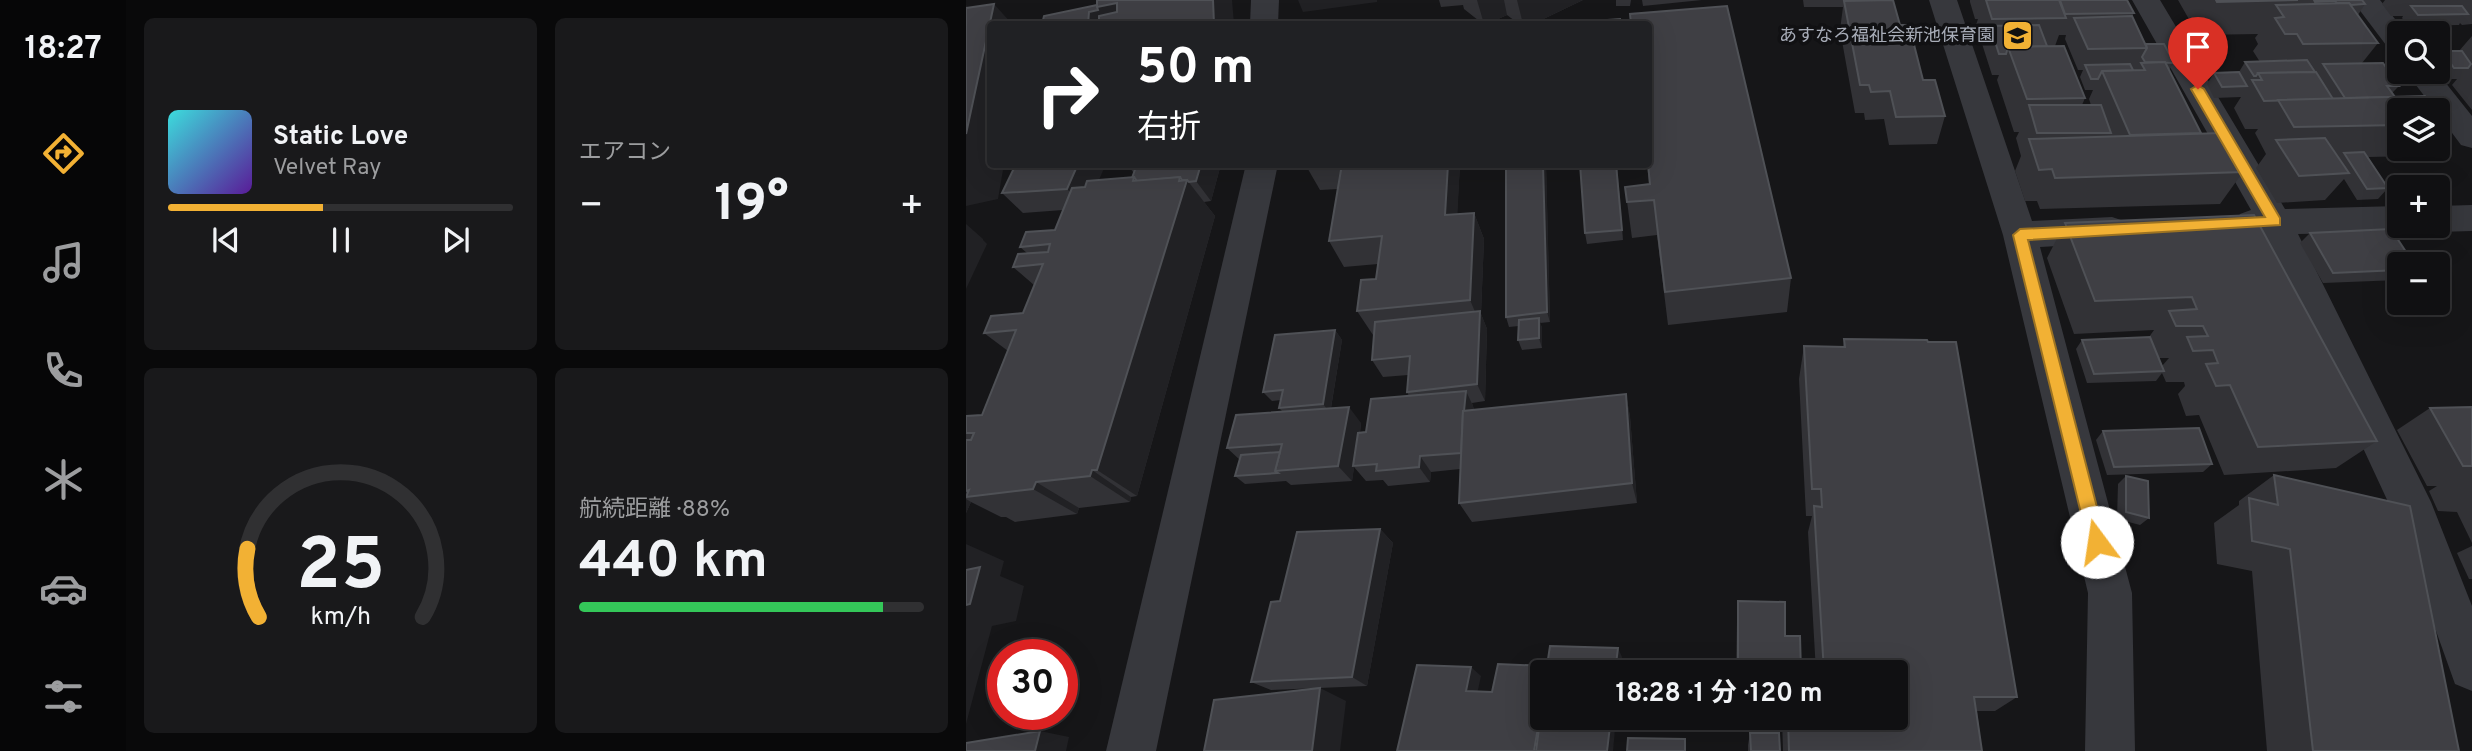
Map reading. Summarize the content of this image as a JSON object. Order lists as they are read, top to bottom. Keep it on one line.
{"places":{"school or university":["あすなろ福祉会新池保育園"]},"page":{"tabs":"18:27","tile":["エアコン",["航続距離 · 88%","440 km"]],"map_buttons":["+","−"],"turn":["50 m","右折"],"song":["Static Love","Velvet Ray"],"heat":["−","19°","+"],"limit":"30","trip":"18:28 · 1 分 · 120 m","gauge":["25","km/h"]}}
